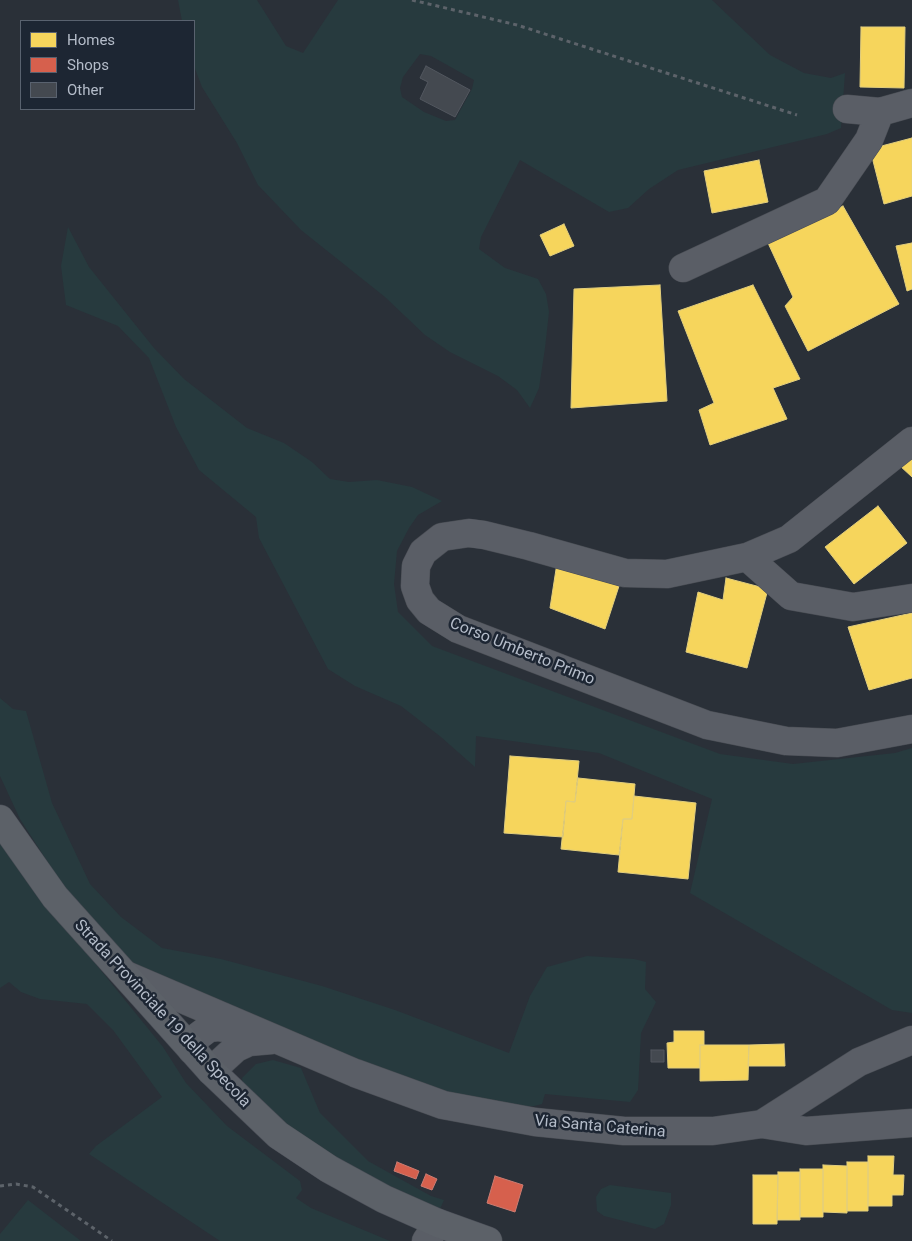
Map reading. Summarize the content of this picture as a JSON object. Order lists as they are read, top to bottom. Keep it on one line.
{"streets":{"main road":["Strada Provinciale 19 della Specola"],"street":["Corso Umberto Primo","Via Santa Caterina"]},"crossings":[["Strada Provinciale 19 della Specola","Via Santa Caterina"]],"legend":["Homes","Shops","Other"]}
